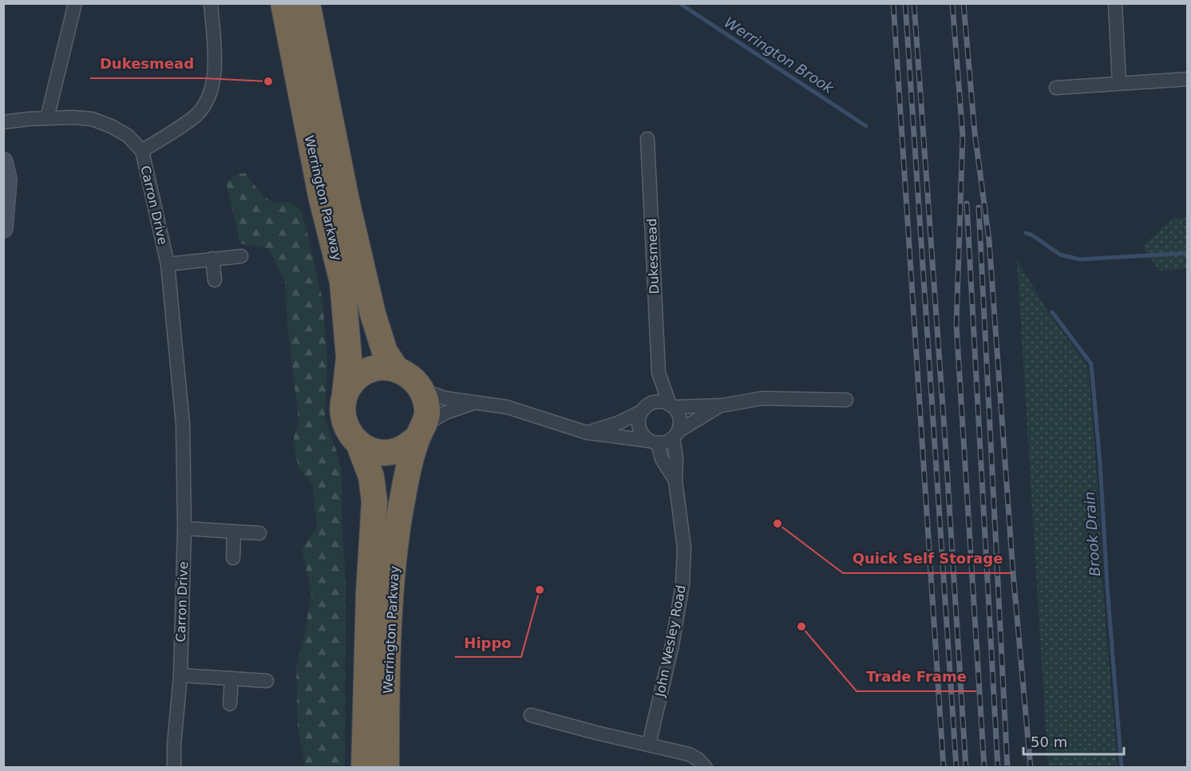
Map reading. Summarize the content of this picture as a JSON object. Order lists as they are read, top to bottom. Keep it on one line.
{"streets":{"highway":["Werrington Parkway"],"street":["Carron Drive","Dukesmead","John Wesley Road"]},"crossings":[["Dukesmead","John Wesley Road"]],"water":["Werrington Brook","Brook Drain"],"places":["Dukesmead","Quick Self Storage","Hippo","Trade Frame"],"scale_bar":"50 m"}
